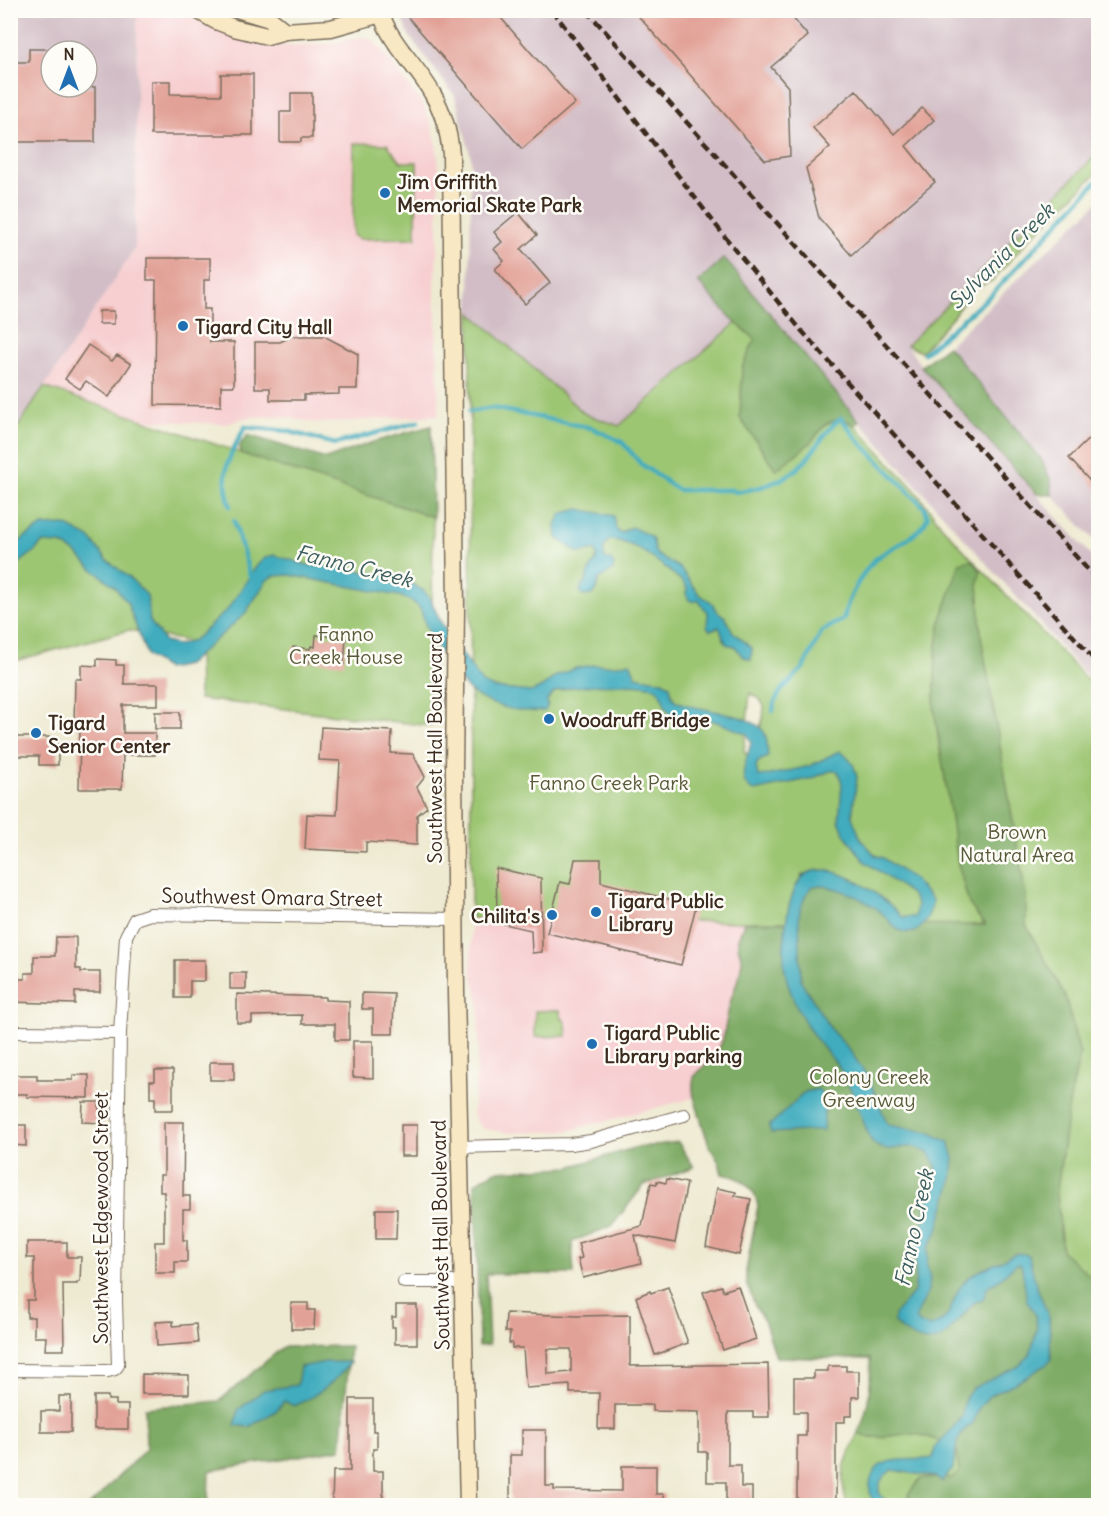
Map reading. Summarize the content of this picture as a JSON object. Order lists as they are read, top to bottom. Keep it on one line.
{"streets":{"main road":["Southwest Hall Boulevard"],"street":["Southwest Omara Street","Southwest Edgewood Street"]},"crossings":[["Southwest Hall Boulevard","Southwest Omara Street"],["Southwest Omara Street","Southwest Edgewood Street"]],"water":["Sylvania Creek","Fanno Creek"],"parks":["Fanno Creek House","Fanno Creek Park","Brown Natural Area","Colony Creek Greenway"],"places":["Jim Griffith Memorial Skate Park","Tigard City Hall","Woodruff Bridge","Tigard Senior Center","Tigard Public Library","Chilita's","Tigard Public Library parking"],"north":"top"}
